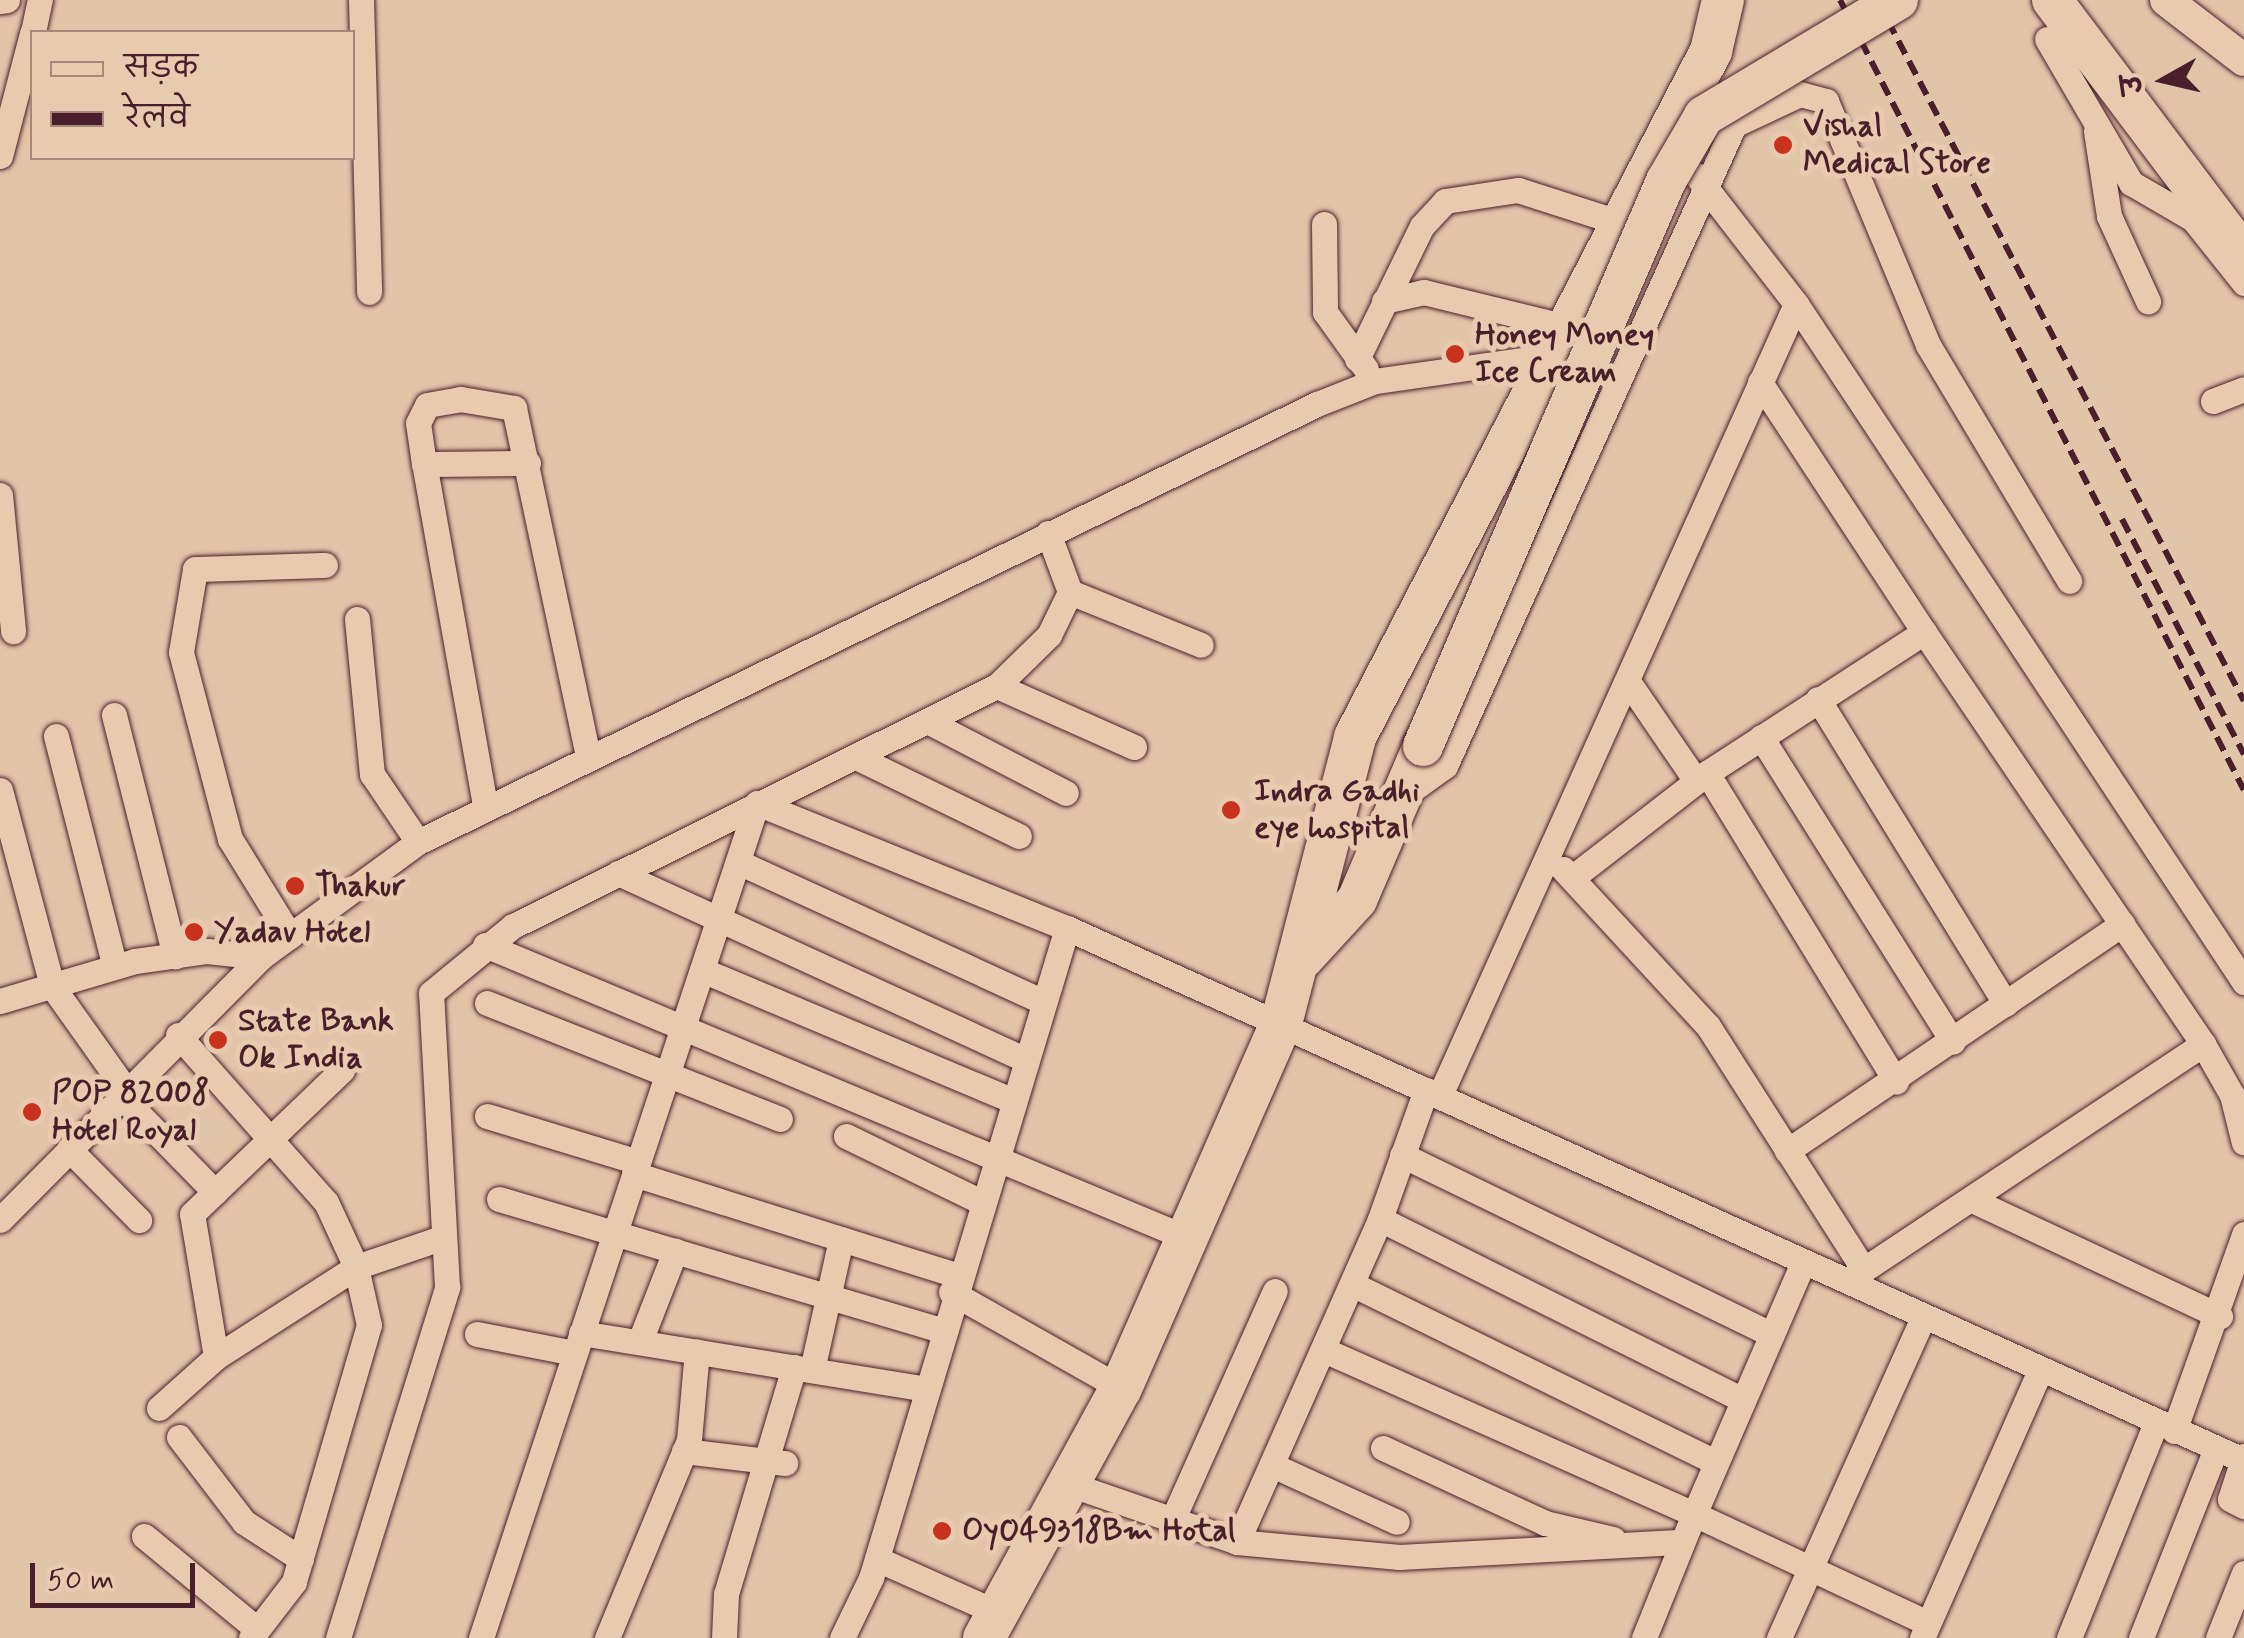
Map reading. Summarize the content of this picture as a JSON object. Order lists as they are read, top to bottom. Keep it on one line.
{"places":["Vishal Medical Store","Honey Money Ice Cream","Indra Gadhi eye hospital","Thakur","Yadav Hotel","State Bank Ok India","POP 82008 Hotel Royal","OyO49318Bm Hotal"],"legend":["सड़क","रेलवे"],"scale_bar":"50 m","north":"left"}
